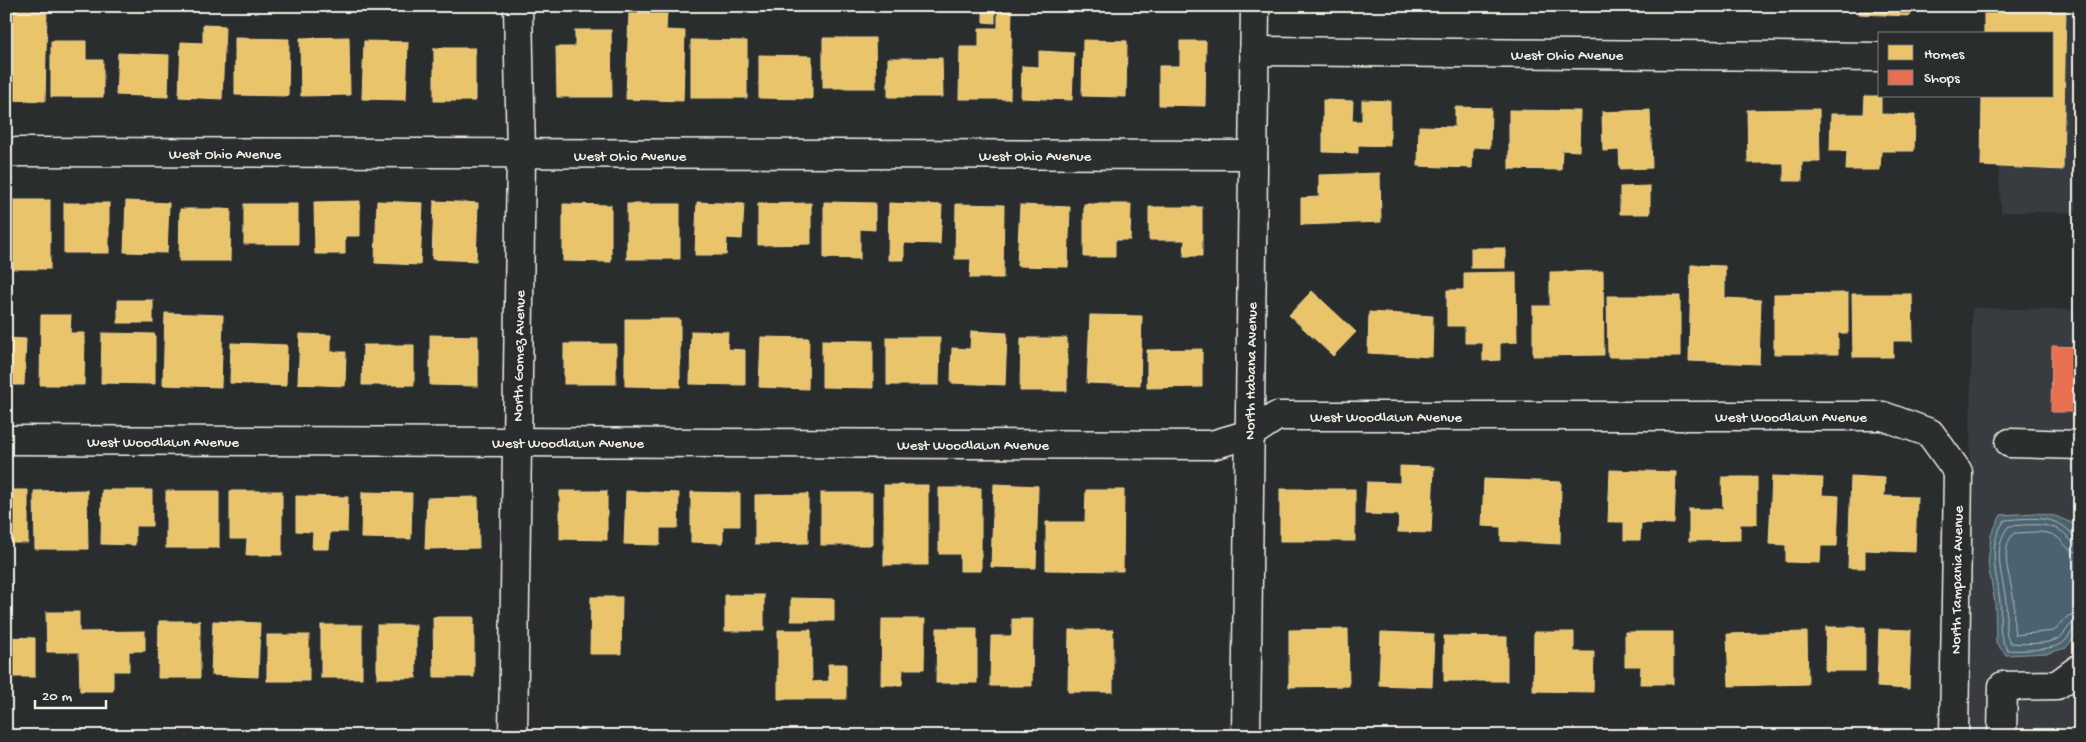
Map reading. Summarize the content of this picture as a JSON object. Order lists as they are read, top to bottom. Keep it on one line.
{"streets":{"street":["West Ohio Avenue","North Gomez Avenue","North Habana Avenue","West Woodlawn Avenue","North Tampania Avenue"]},"crossings":[["West Ohio Avenue","North Gomez Avenue"],["West Ohio Avenue","North Habana Avenue"],["North Gomez Avenue","West Woodlawn Avenue"],["North Habana Avenue","West Woodlawn Avenue"],["West Woodlawn Avenue","North Tampania Avenue"]],"legend":["Homes","Shops"],"scale_bar":"20 m"}
